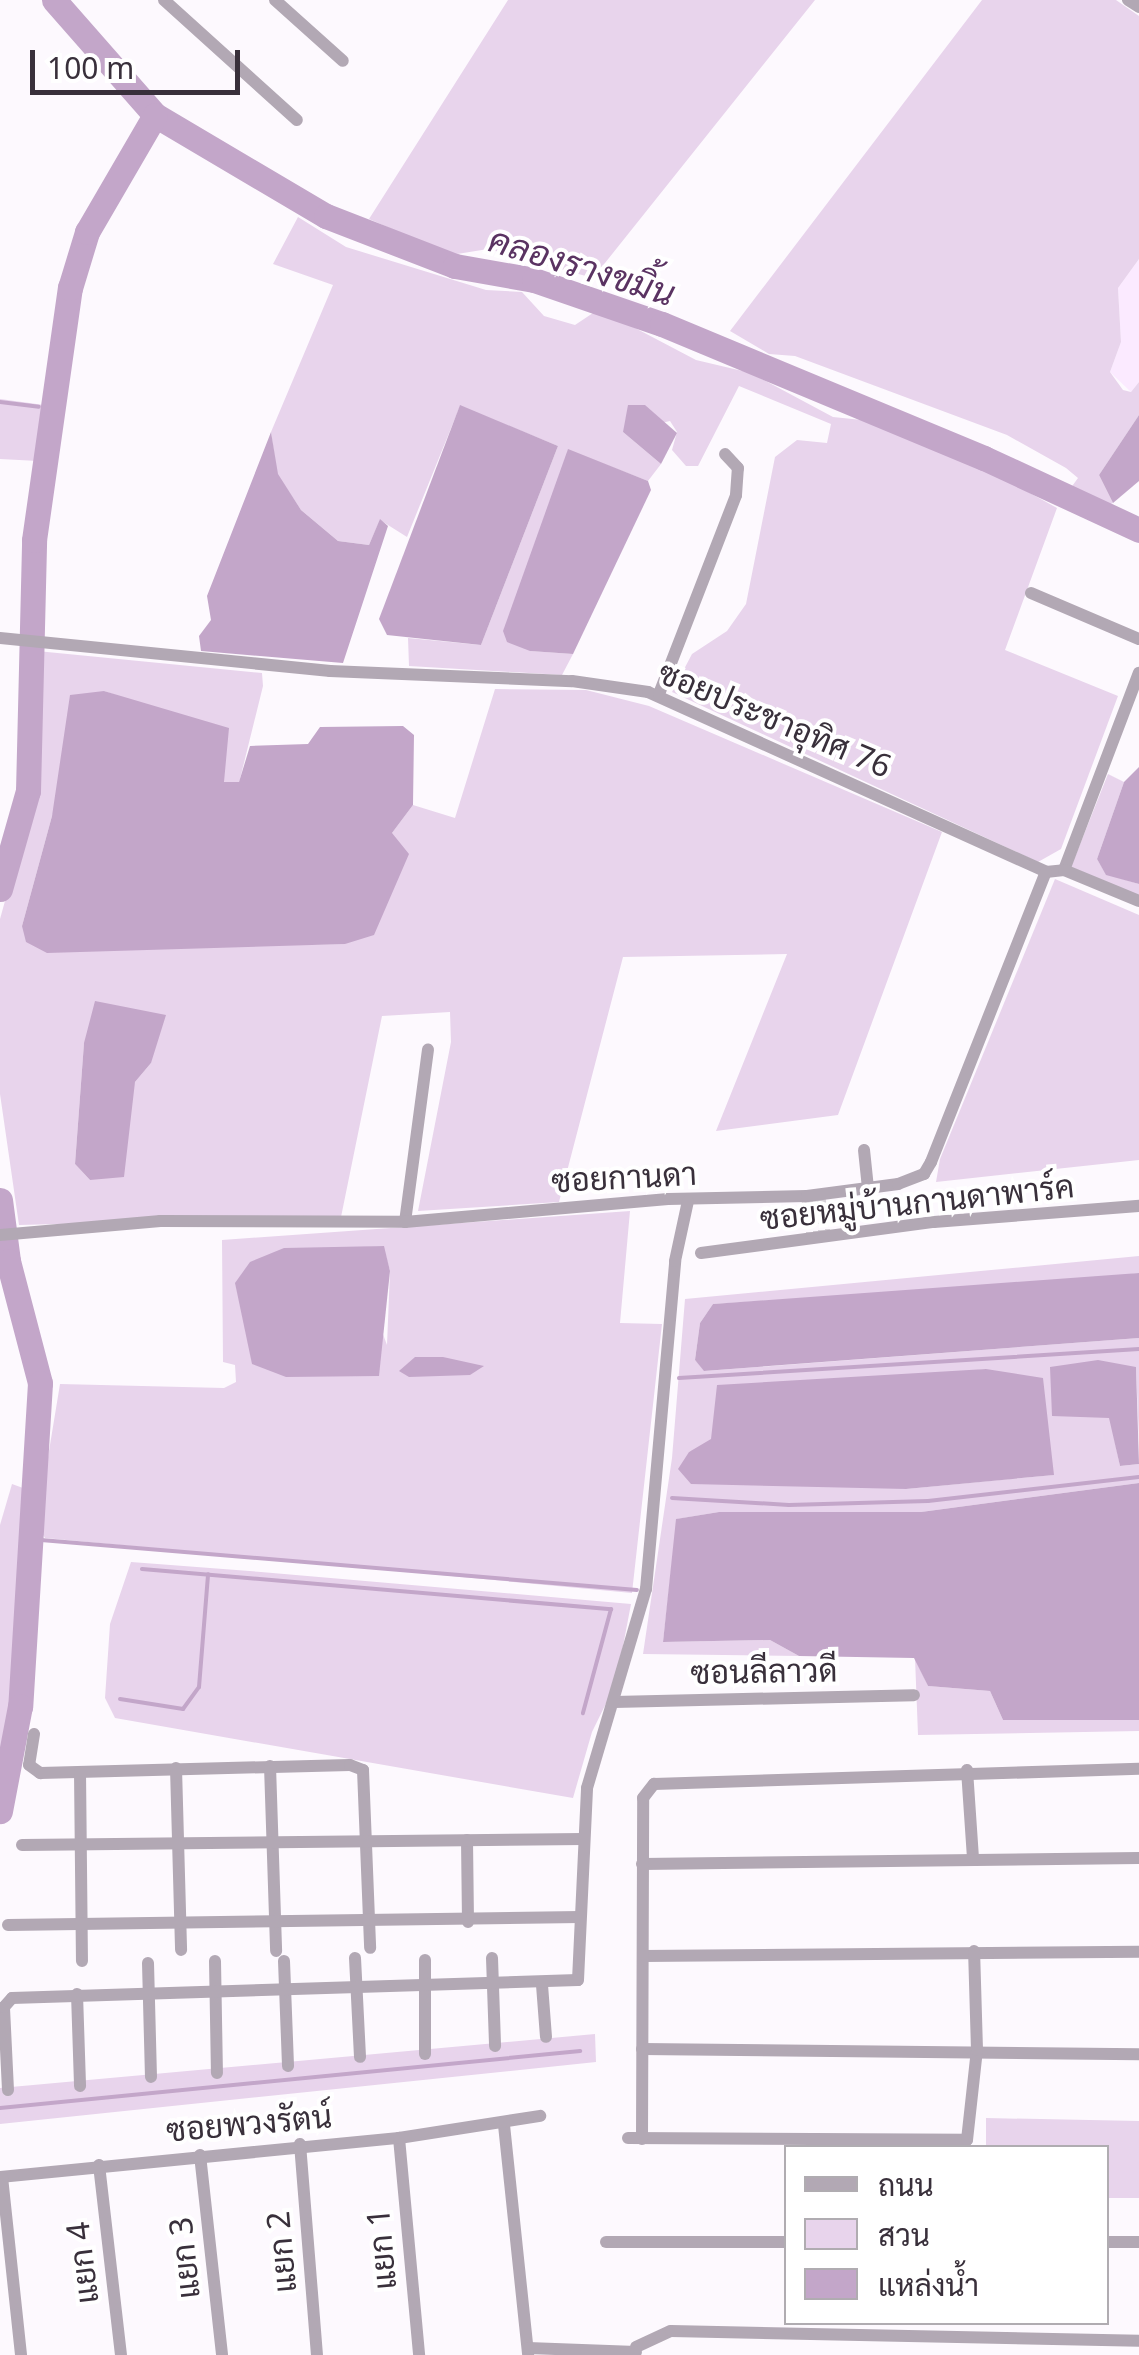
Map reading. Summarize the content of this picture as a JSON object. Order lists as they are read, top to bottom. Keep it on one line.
{"streets":{"street":["ซอยประชาอุทิศ 76","ซอยกานดา","ซอยหมู่บ้านกานดาพาร์ค","ซอนลีลาวดี","ซอยพวงรัตน์","แยก 1","แยก 2","แยก 3","แยก 4"]},"crossings":[["ซอยประชาอุทิศ 76","ซอยกานดา"],["ซอยพวงรัตน์","แยก 1"],["ซอยพวงรัตน์","แยก 2"],["ซอยพวงรัตน์","แยก 3"],["ซอยพวงรัตน์","แยก 4"]],"water":["คลองรางขมิ้น"],"legend":["ถนน","สวน","แหล่งน้ำ"],"scale_bar":"100 m"}
